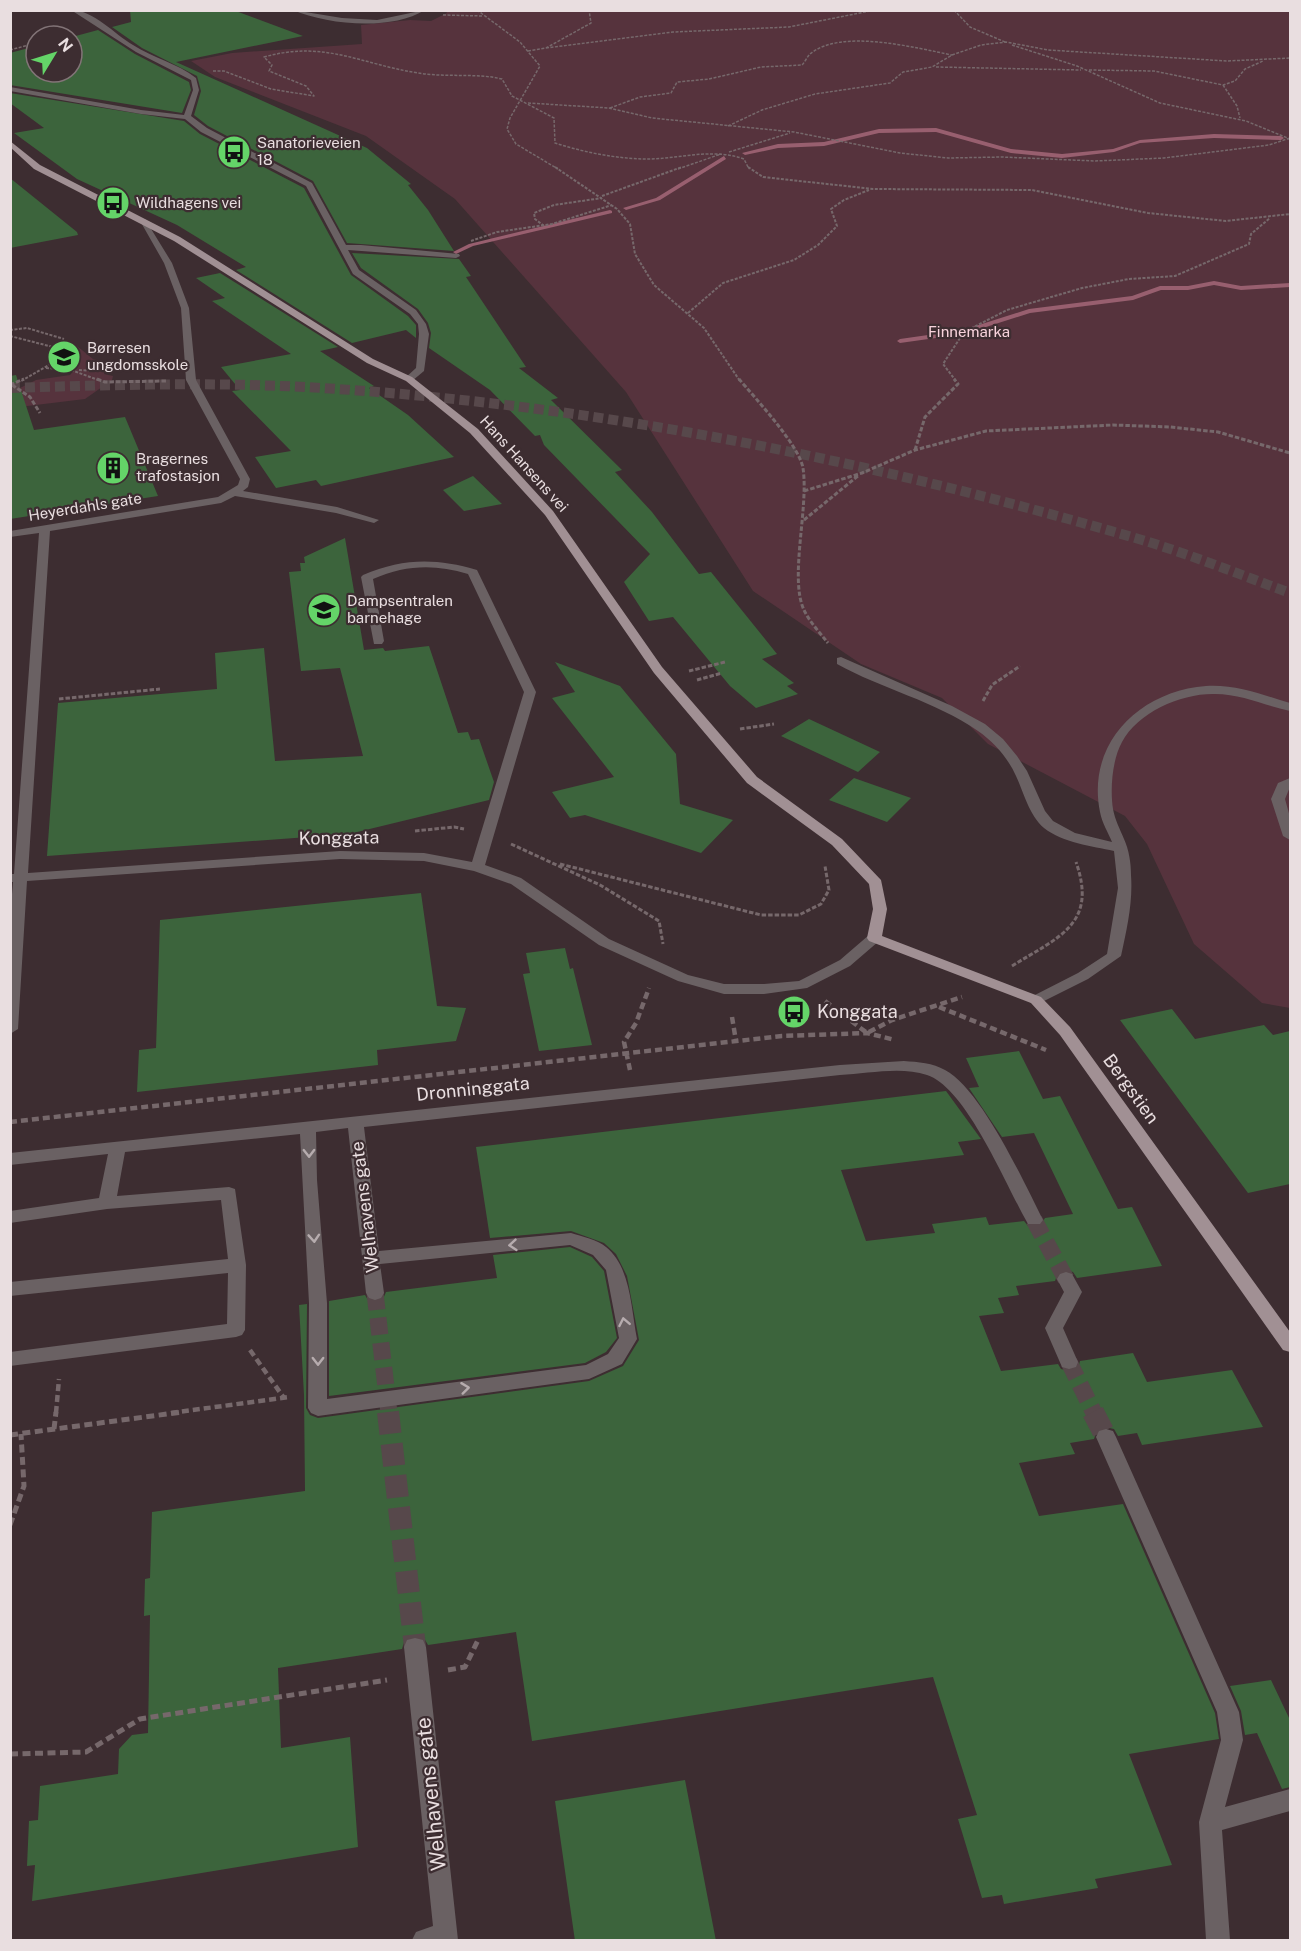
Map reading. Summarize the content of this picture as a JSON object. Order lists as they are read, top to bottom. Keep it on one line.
{"streets":{"main road":["Hans Hansens vei","Bergstien"],"street":["Heyerdahls gate","Konggata","Dronninggata","Welhavens gate"]},"crossings":[["Hans Hansens vei","Konggata"],["Hans Hansens vei","Bergstien"],["Konggata","Bergstien"],["Dronninggata","Welhavens gate"]],"parks":["Finnemarka"],"places":{"bus stop":["Sanatorieveien 18","Wildhagens vei","Konggata"],"school or university":["Børresen ungdomsskole","Dampsentralen barnehage"],"building":["Bragernes trafostasjon"]},"north":"top right"}
